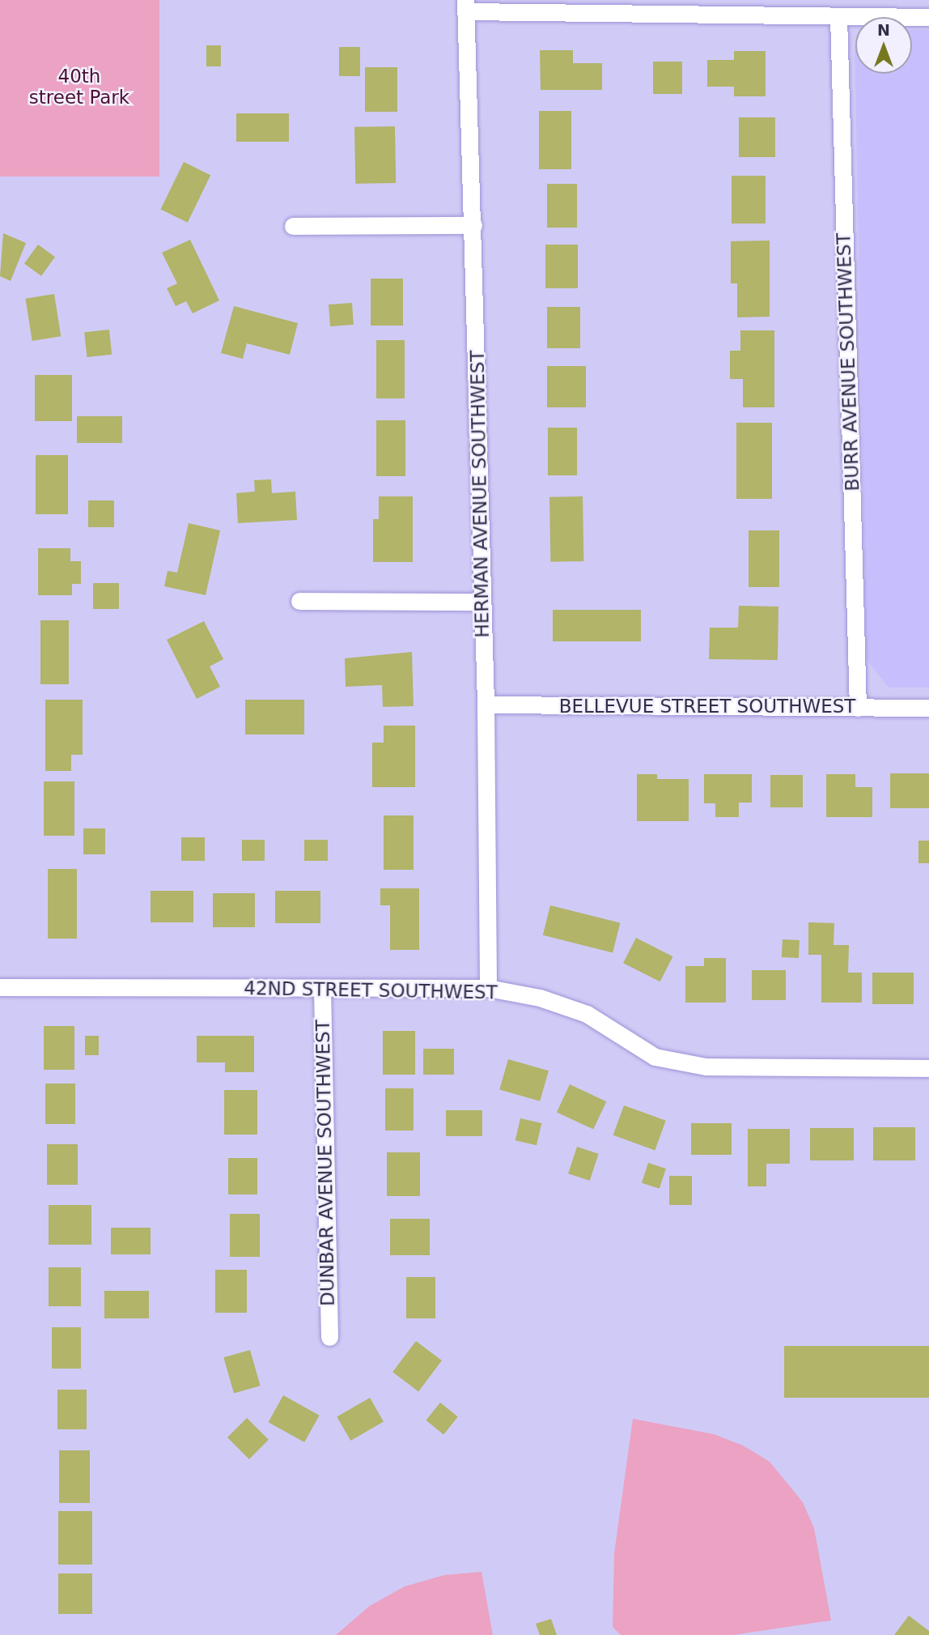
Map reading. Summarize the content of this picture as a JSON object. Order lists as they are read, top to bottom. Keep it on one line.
{"streets":{"street":["BURR AVENUE SOUTHWEST","HERMAN AVENUE SOUTHWEST","BELLEVUE STREET SOUTHWEST","42ND STREET SOUTHWEST","DUNBAR AVENUE SOUTHWEST"]},"crossings":[["BURR AVENUE SOUTHWEST","BELLEVUE STREET SOUTHWEST"],["HERMAN AVENUE SOUTHWEST","BELLEVUE STREET SOUTHWEST"],["HERMAN AVENUE SOUTHWEST","42ND STREET SOUTHWEST"],["42ND STREET SOUTHWEST","DUNBAR AVENUE SOUTHWEST"]],"parks":["40th street Park"],"north":"top"}
